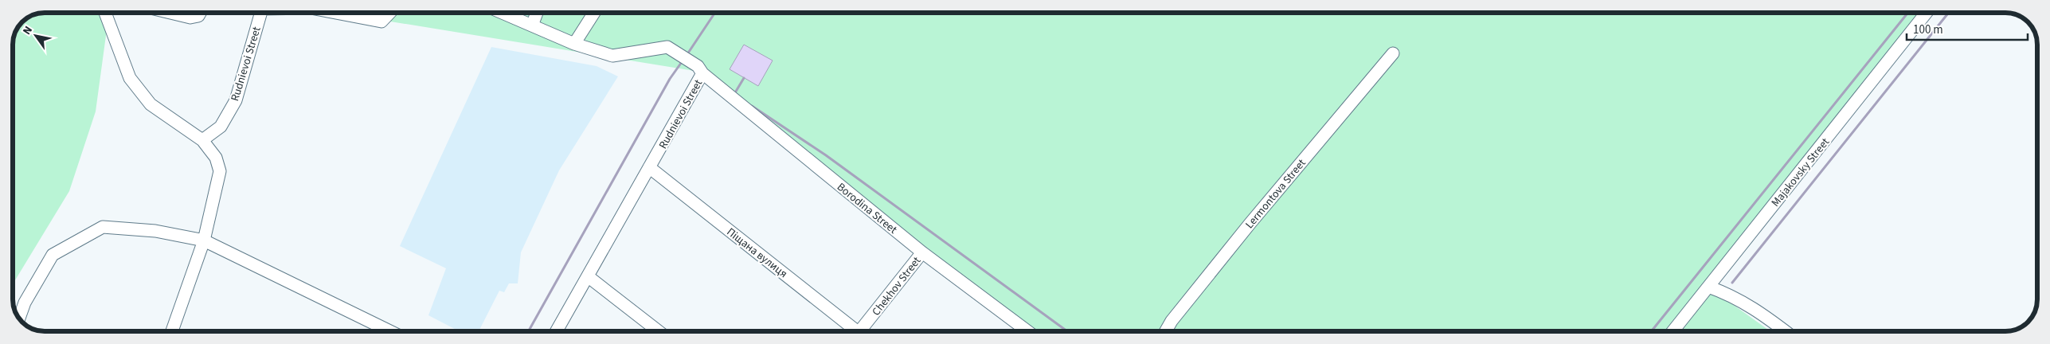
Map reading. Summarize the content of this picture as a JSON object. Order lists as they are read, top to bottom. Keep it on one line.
{"streets":{"street":["Rudnievoi Street","Majakovsky Street","Lermontova Street","Borodina Street","Піщана вулиця","Chekhov Street"]},"crossings":[["Rudnievoi Street","Borodina Street"],["Rudnievoi Street","Піщана вулиця"],["Borodina Street","Chekhov Street"]],"scale_bar":"100 m","north":"top left"}
